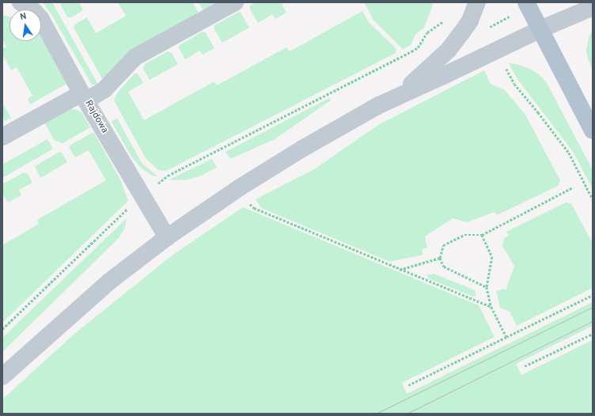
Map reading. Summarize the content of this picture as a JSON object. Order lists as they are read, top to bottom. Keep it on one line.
{"streets":{"street":["Rajdowa"]},"north":"top"}
